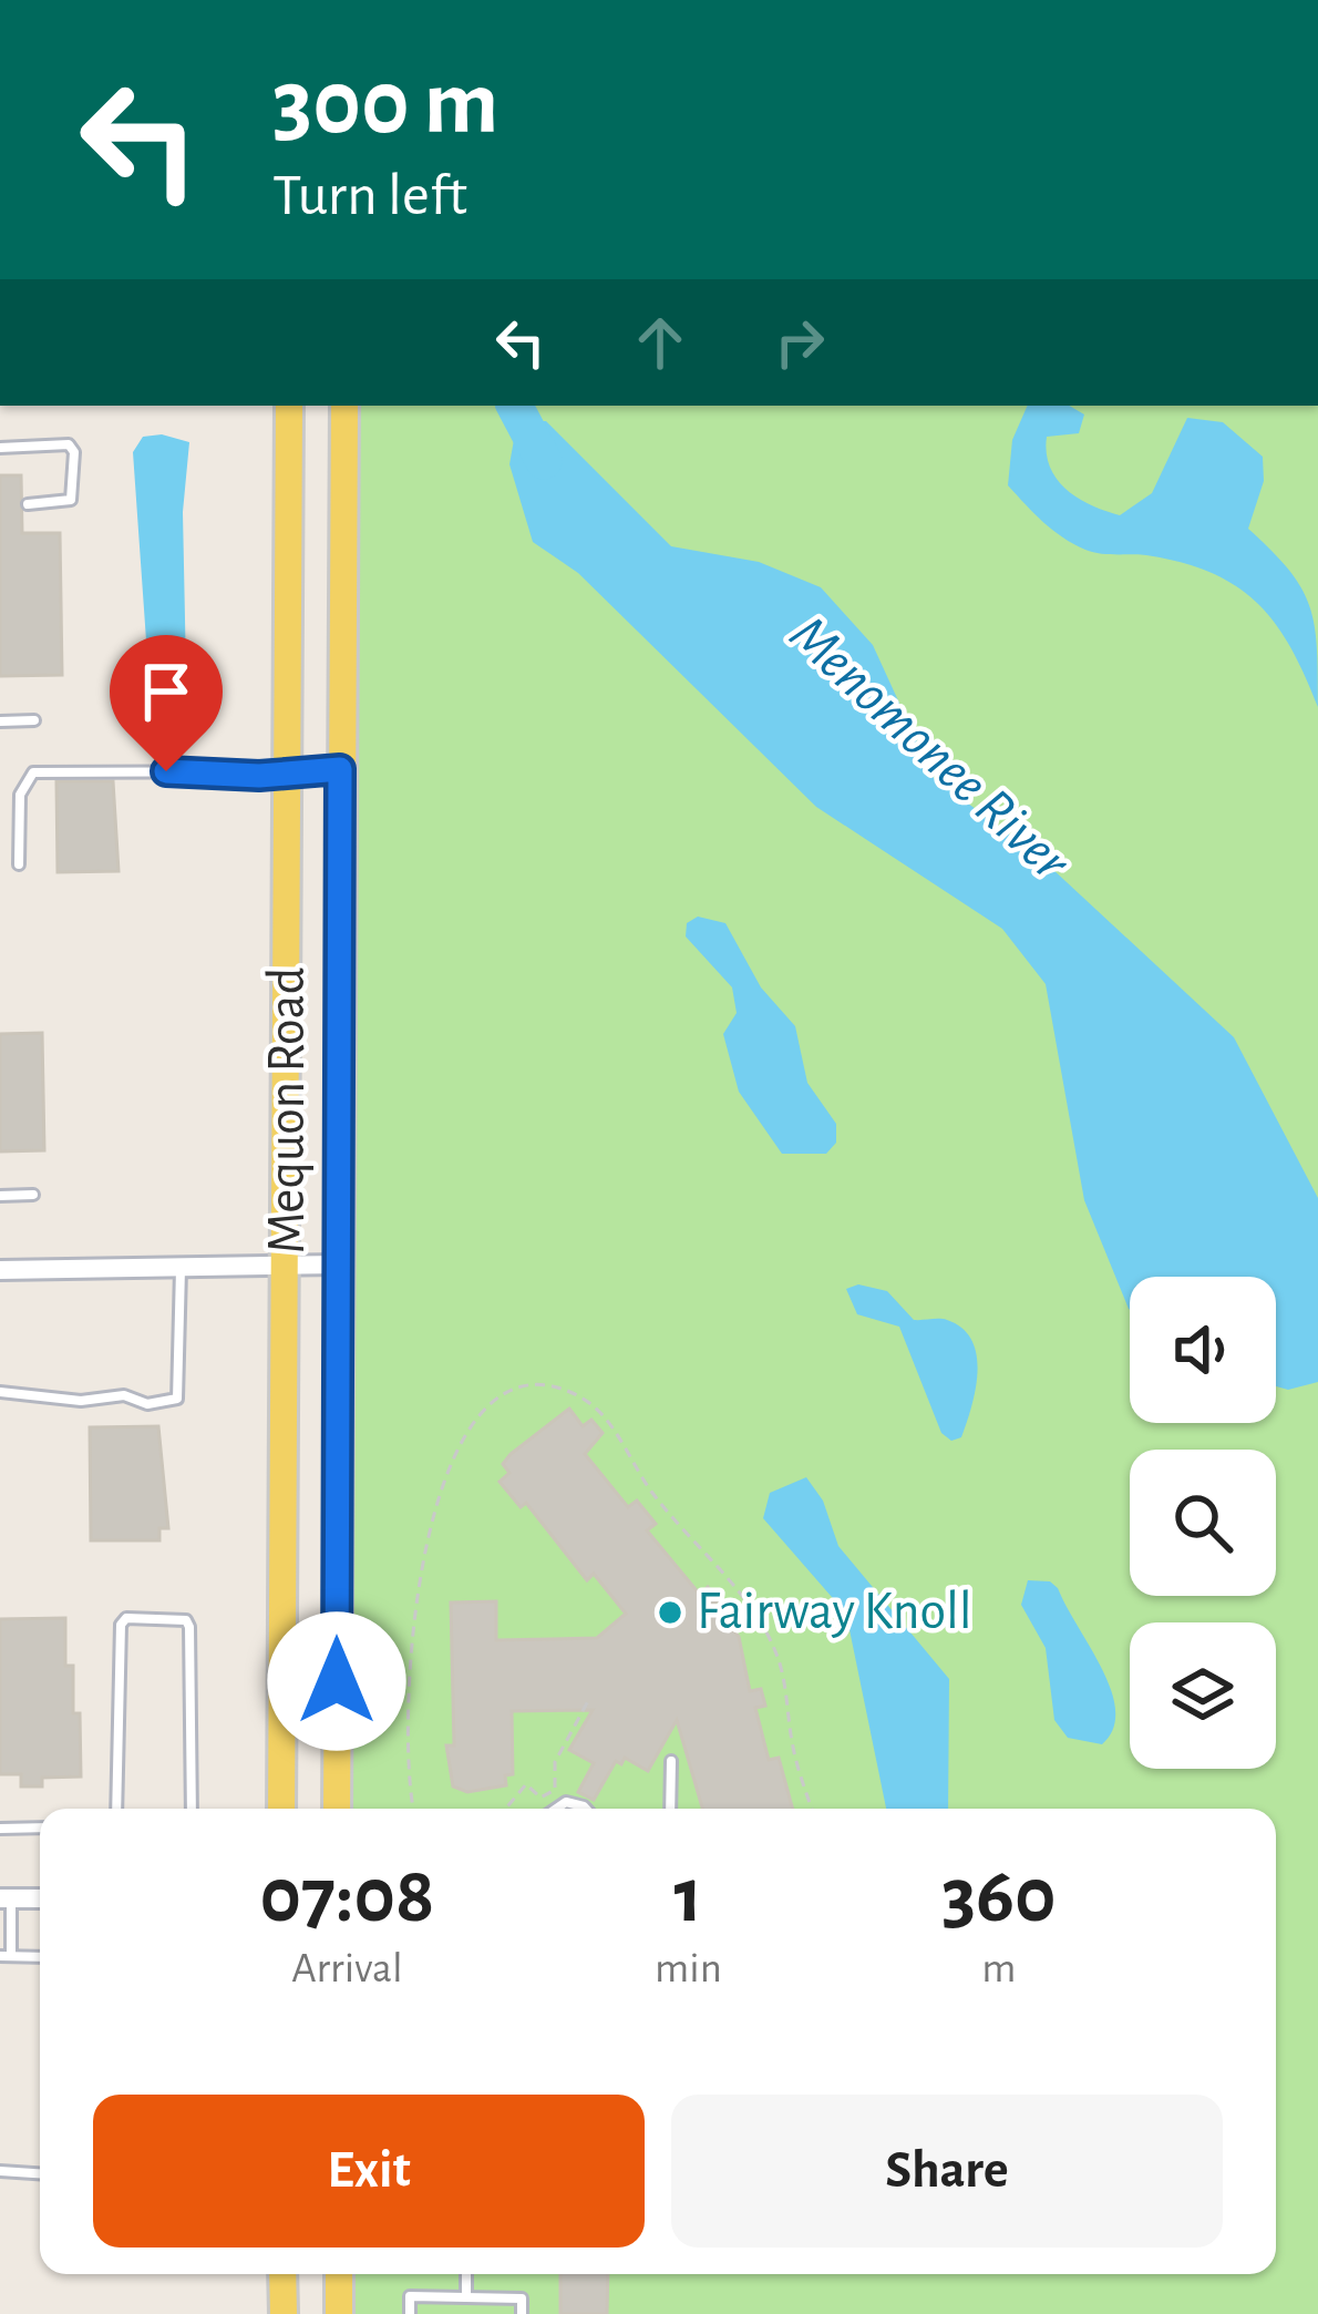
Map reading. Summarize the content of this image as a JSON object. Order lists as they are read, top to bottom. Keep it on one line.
{"streets":{"main road":["Mequon Road"]},"water":["Menomonee River"],"places":["Fairway Knoll"],"page":{"turn":["300 m","Turn left"],"eta":["07:08","Arrival","1","min","360","m"],"buttons":["Exit","Share"]}}
